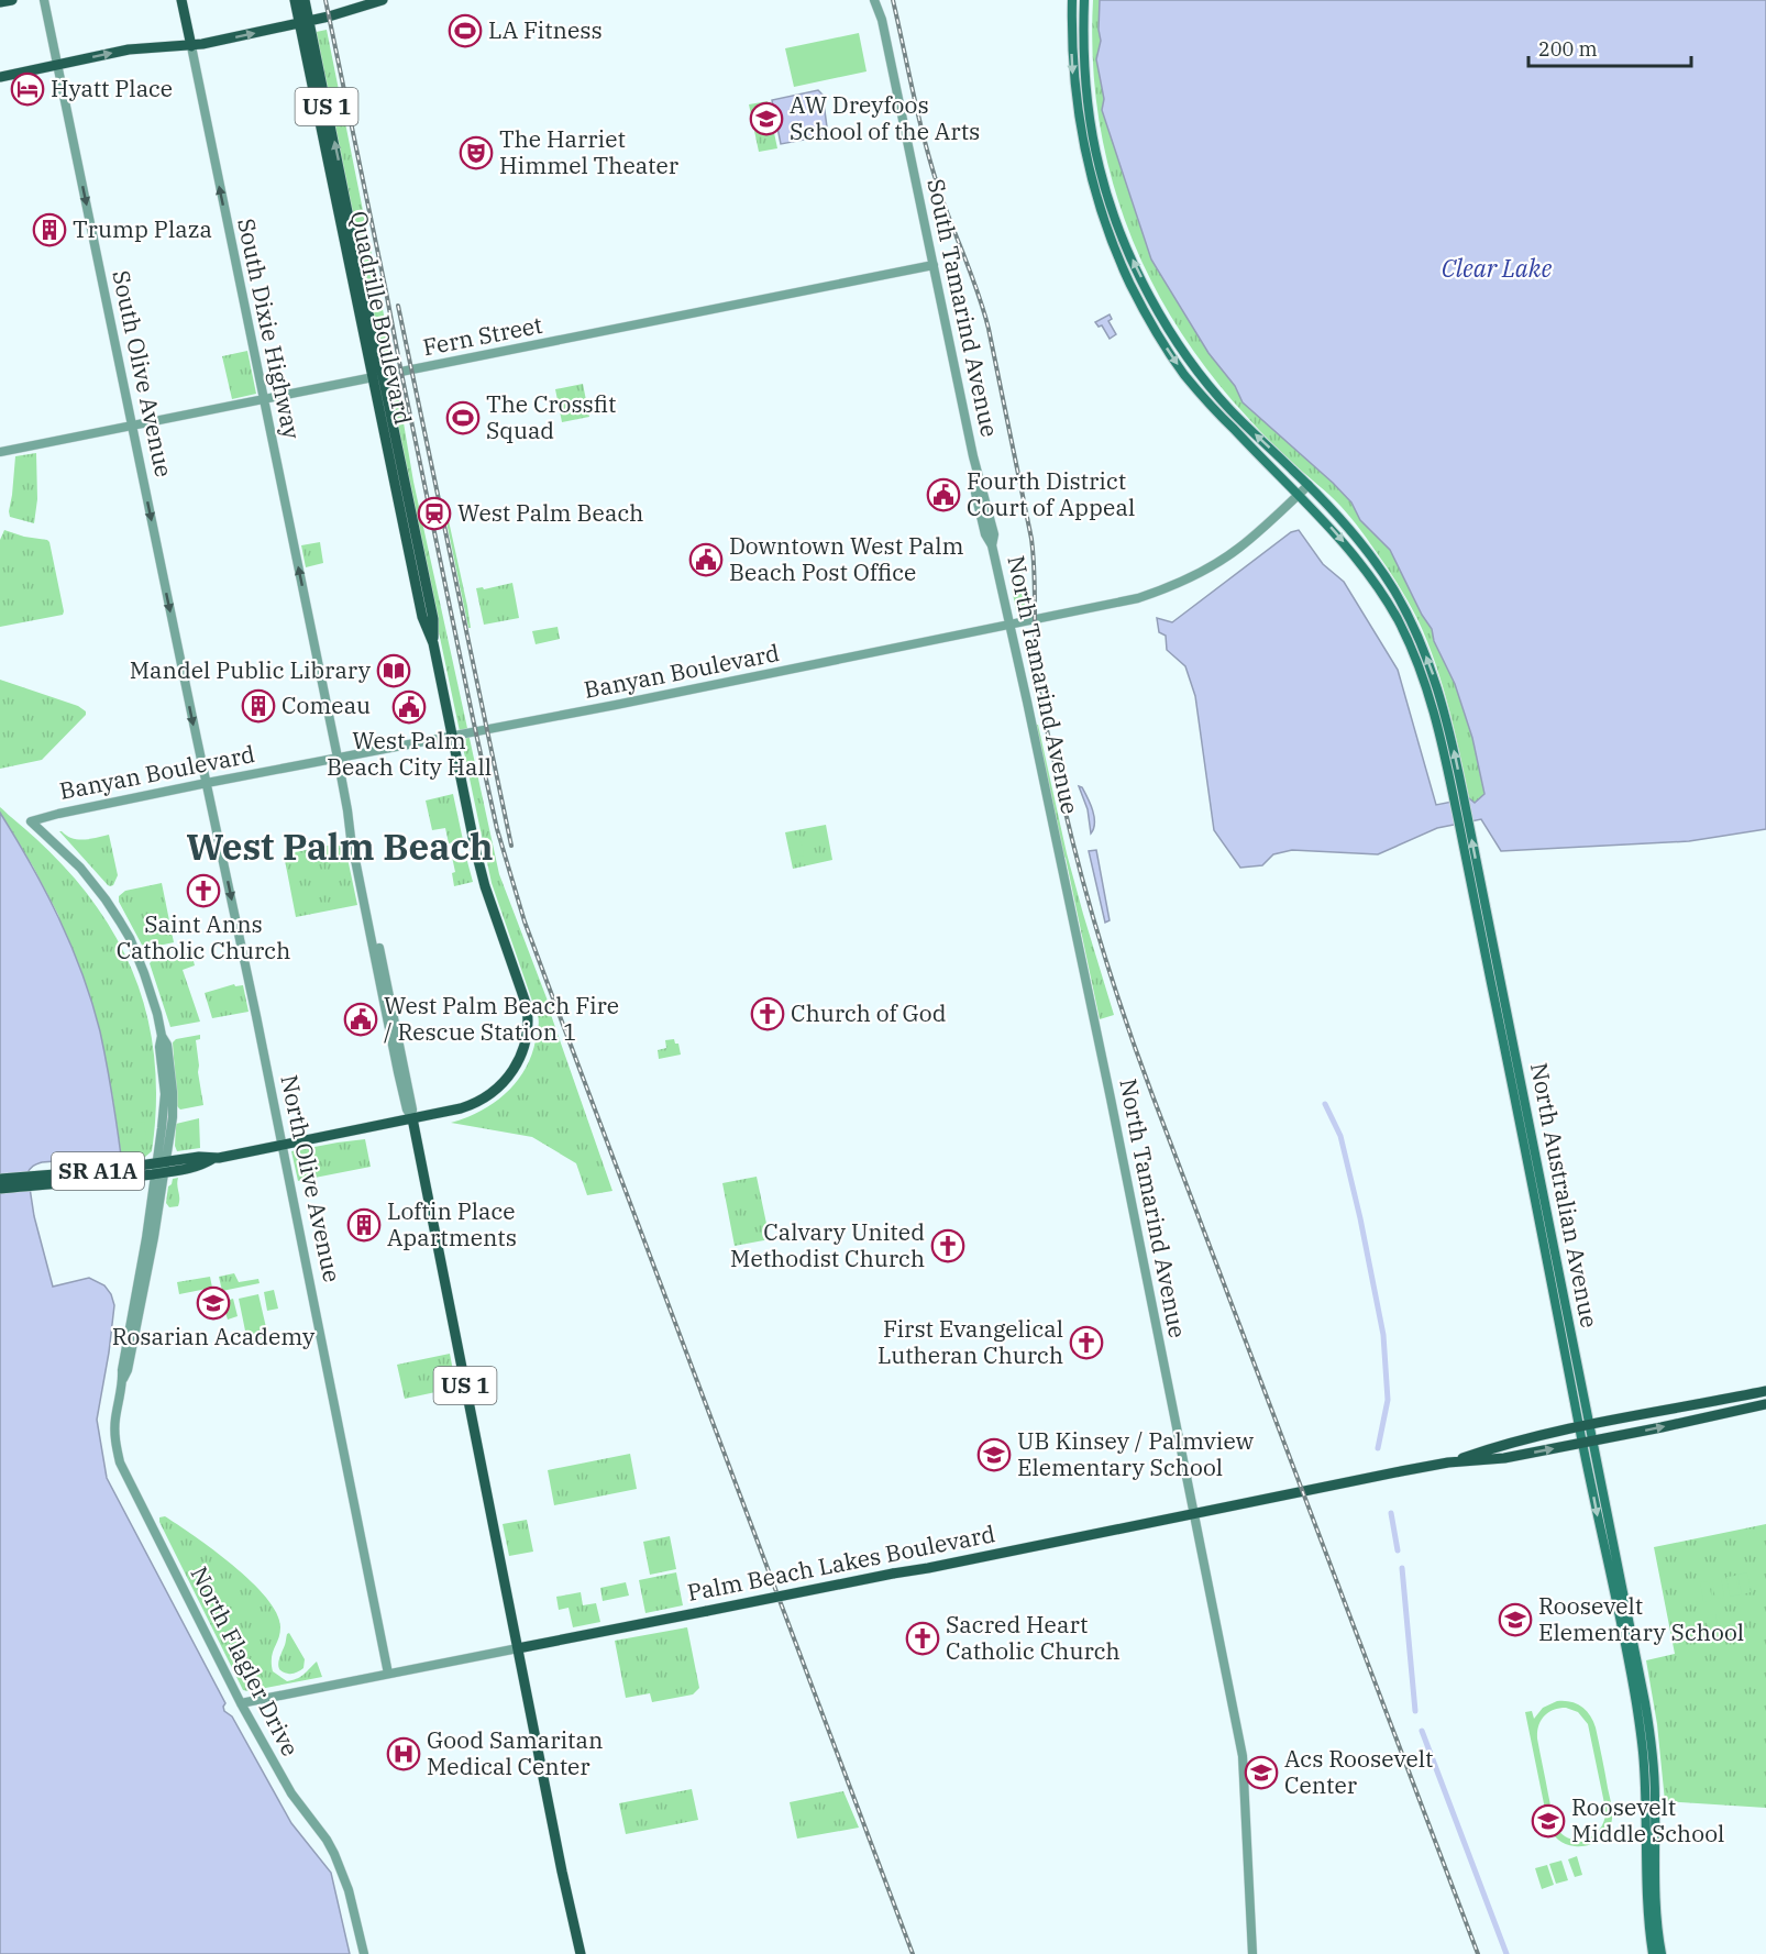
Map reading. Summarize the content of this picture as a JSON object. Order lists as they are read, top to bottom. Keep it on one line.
{"streets":{"main road":["US 1","Quadrille Boulevard","South Dixie Highway","SR A1A","North Australian Avenue","Palm Beach Lakes Boulevard"],"street":["South Tamarind Avenue","Fern Street","South Olive Avenue","Banyan Boulevard","North Tamarind Avenue","North Olive Avenue","North Flagler Drive"]},"crossings":[["US 1","Quadrille Boulevard"],["US 1","South Dixie Highway"],["US 1","SR A1A"],["US 1","Palm Beach Lakes Boulevard"],["South Tamarind Avenue","Fern Street"],["South Tamarind Avenue","North Tamarind Avenue"],["Quadrille Boulevard","South Dixie Highway"],["Quadrille Boulevard","Fern Street"],["Quadrille Boulevard","Banyan Boulevard"],["Quadrille Boulevard","SR A1A"],["South Dixie Highway","Fern Street"],["South Dixie Highway","Banyan Boulevard"],["South Dixie Highway","SR A1A"],["Fern Street","South Olive Avenue"],["South Olive Avenue","North Olive Avenue"],["Banyan Boulevard","North Tamarind Avenue"],["Banyan Boulevard","North Olive Avenue"],["Banyan Boulevard","North Australian Avenue"],["Banyan Boulevard","North Flagler Drive"],["North Tamarind Avenue","Palm Beach Lakes Boulevard"],["SR A1A","North Olive Avenue"],["SR A1A","North Flagler Drive"],["North Olive Avenue","Palm Beach Lakes Boulevard"],["North Australian Avenue","Palm Beach Lakes Boulevard"],["Palm Beach Lakes Boulevard","North Flagler Drive"]],"one_way":["South Dixie Highway","South Olive Avenue","North Olive Avenue"],"districts":["West Palm Beach"],"water":["Clear Lake"],"places":{"sports":["LA Fitness","The Crossfit Squad"],"hotel":["Hyatt Place"],"school or university":["AW Dreyfoos School of the Arts","Rosarian Academy","UB Kinsey / Palmview Elementary School","Roosevelt Elementary School","Acs Roosevelt Center","Roosevelt Middle School"],"theatre":["The Harriet Himmel Theater"],"building":["Trump Plaza","Comeau","Loftin Place Apartments"],"public building":["Fourth District Court of Appeal","Downtown West Palm Beach Post Office","West Palm Beach City Hall","West Palm Beach Fire / Rescue Station 1"],"station":["West Palm Beach"],"library":["Mandel Public Library"],"church":["Saint Anns Catholic Church","Church of God","Calvary United Methodist Church","First Evangelical Lutheran Church","Sacred Heart Catholic Church"],"hospital":["Good Samaritan Medical Center"]},"scale_bar":"200 m"}
